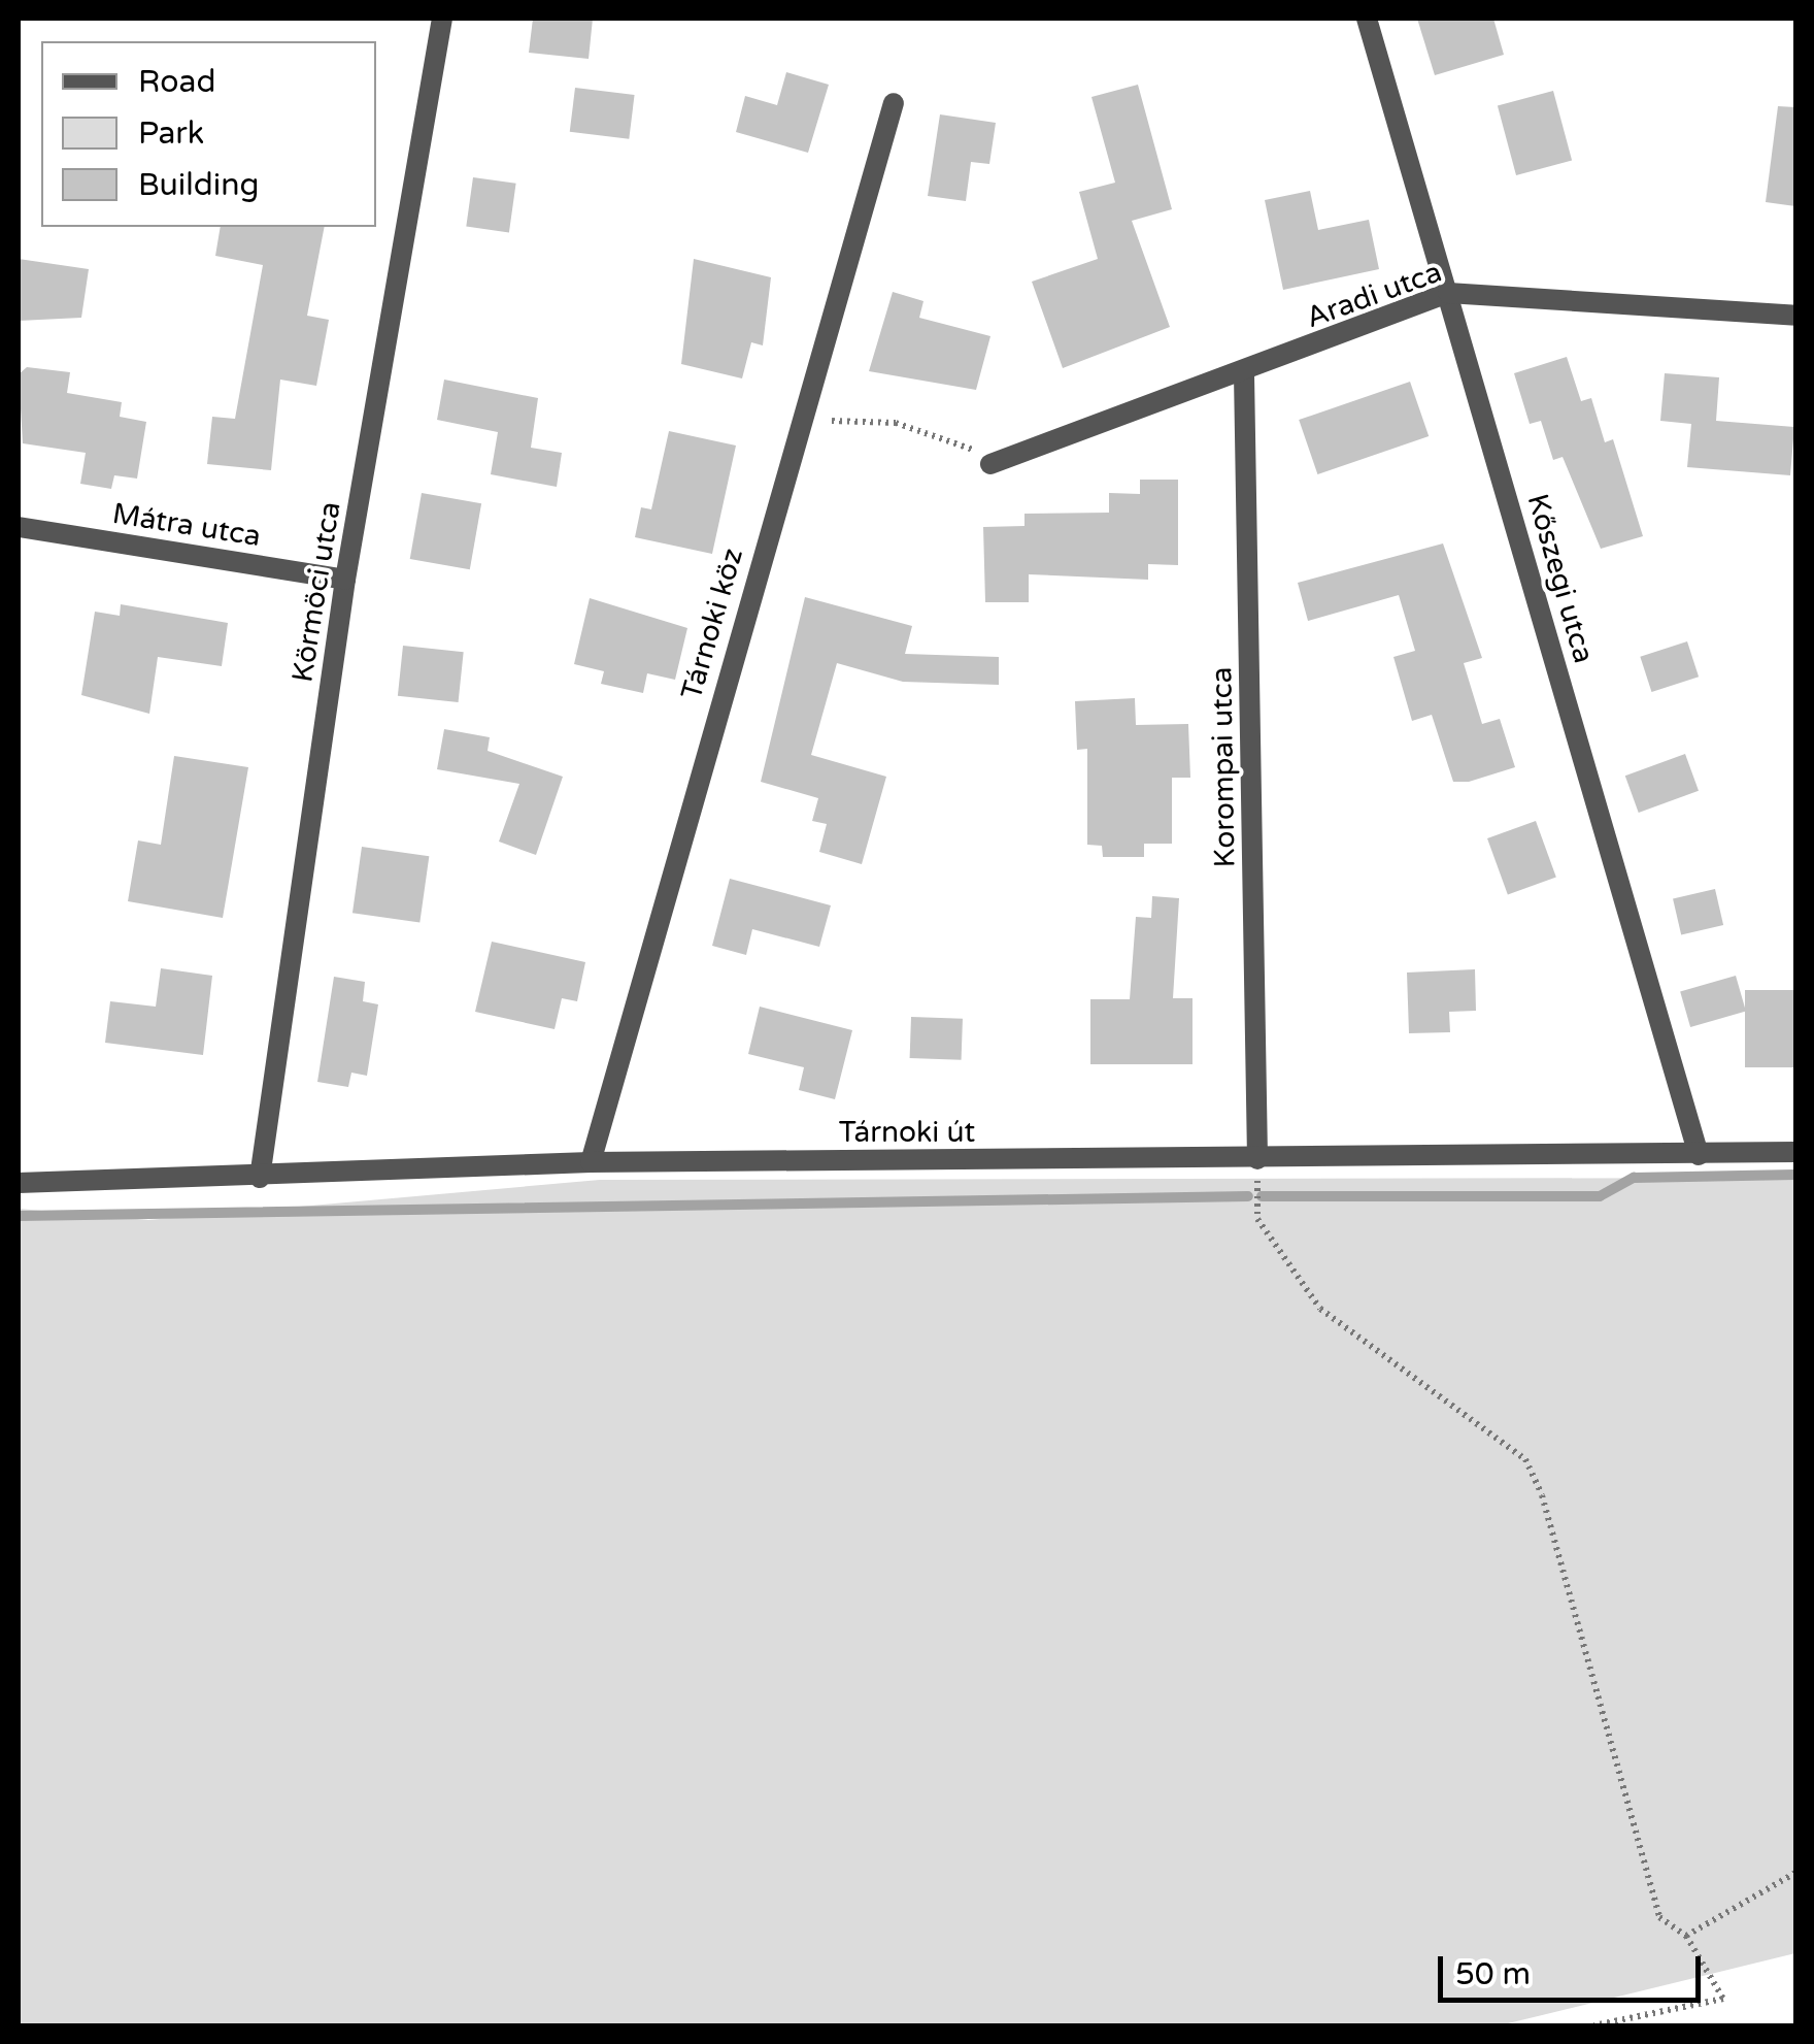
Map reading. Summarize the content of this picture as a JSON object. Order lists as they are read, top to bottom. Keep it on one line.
{"streets":{"street":["Aradi utca","Mátra utca","Kőszegi utca","Körmöci utca","Tárnoki köz","Korompai utca","Tárnoki út"]},"crossings":[["Aradi utca","Kőszegi utca"],["Aradi utca","Korompai utca"],["Mátra utca","Körmöci utca"],["Kőszegi utca","Tárnoki út"],["Körmöci utca","Tárnoki út"],["Tárnoki köz","Tárnoki út"],["Korompai utca","Tárnoki út"]],"legend":["Road","Park","Building"],"scale_bar":"50 m"}
